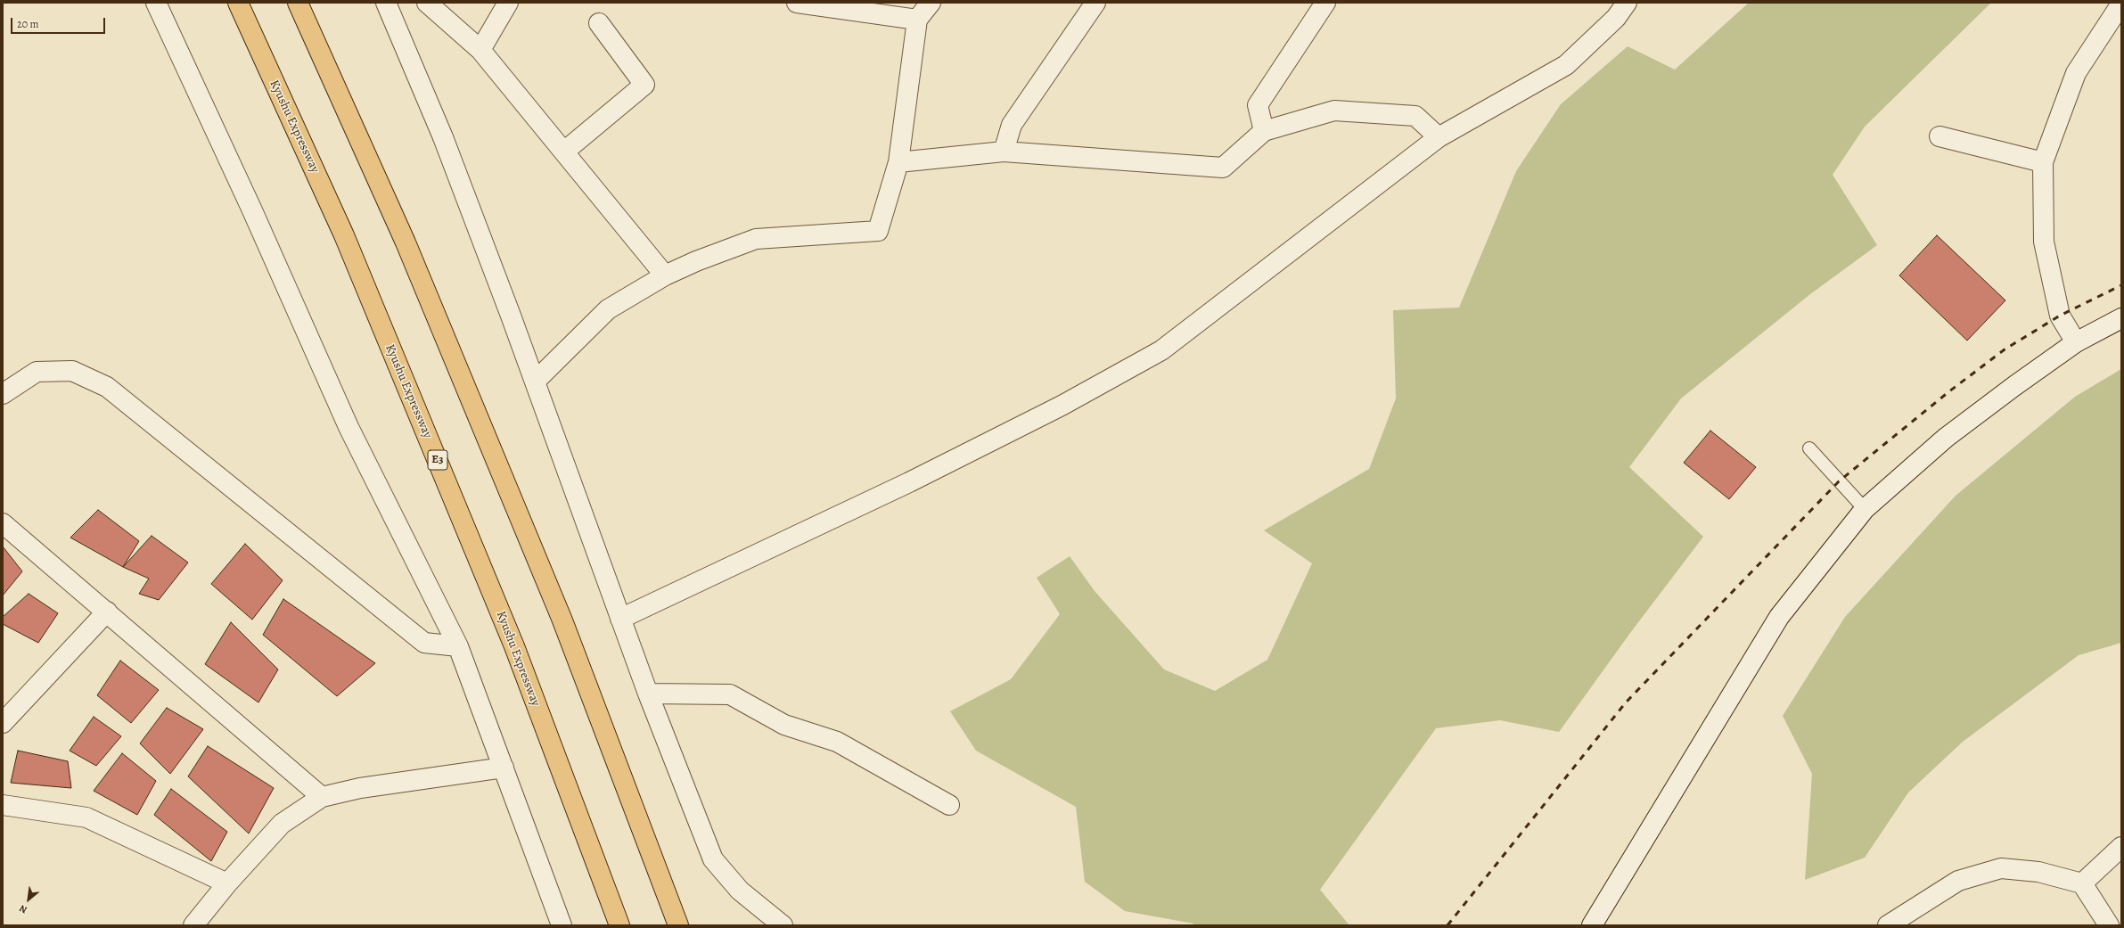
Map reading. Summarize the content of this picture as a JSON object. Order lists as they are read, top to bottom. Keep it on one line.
{"streets":{"highway":["Kyushu Expressway","E3"]},"scale_bar":"20 m","north":"bottom left"}
